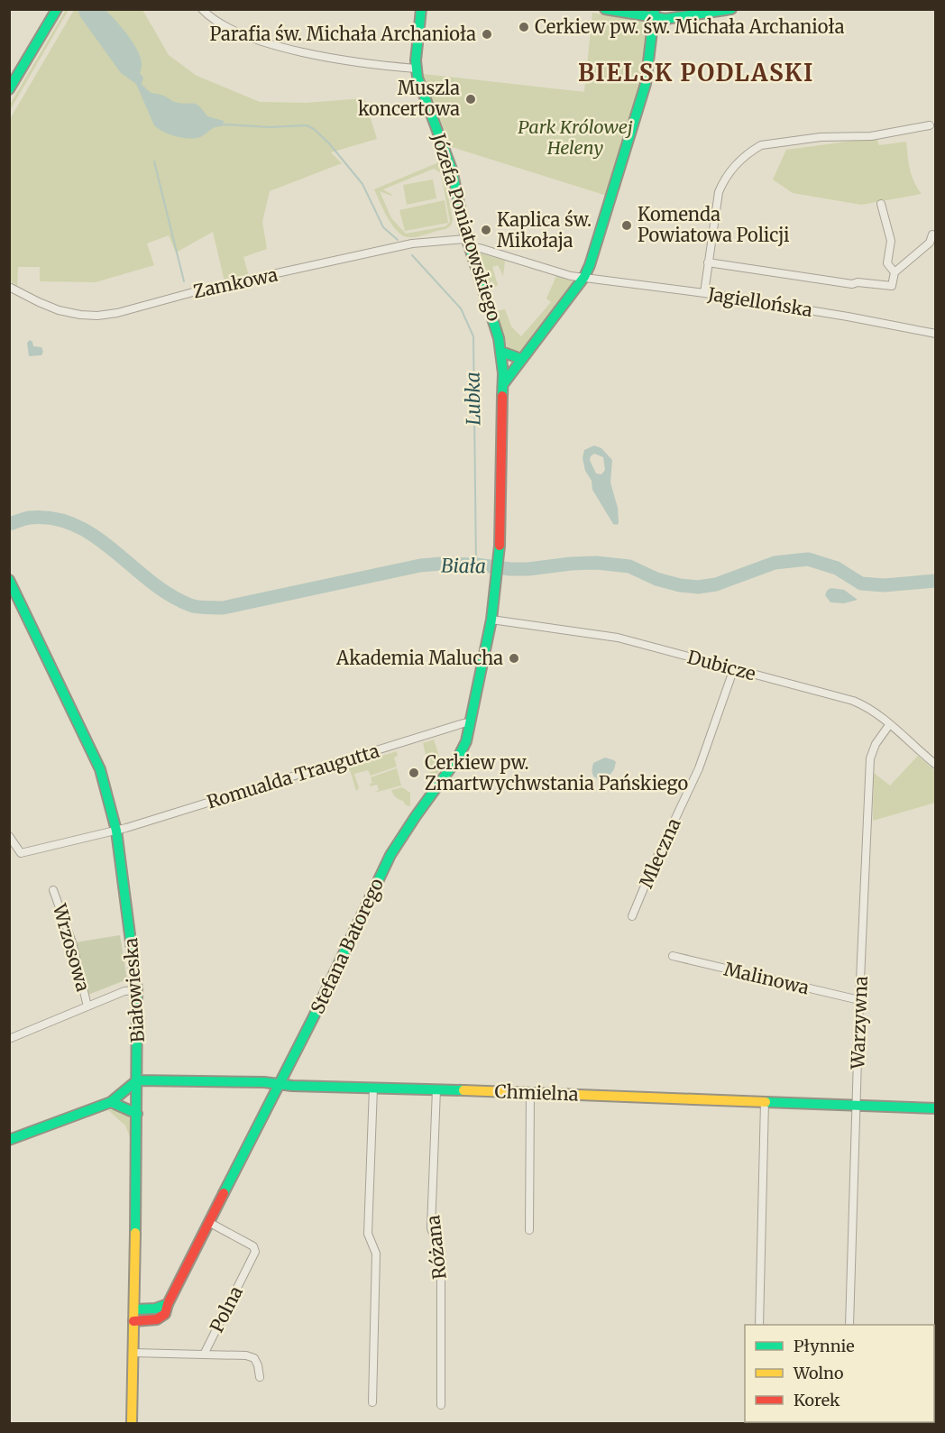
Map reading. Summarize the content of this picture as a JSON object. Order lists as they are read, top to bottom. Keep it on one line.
{"streets":{"street":["Józefa Poniatowskiego","Zamkowa","Jagiellońska","Dubicze","Romualda Traugutta","Mleczna","Stefana Batorego","Wrzosowa","Malinowa","Białowieska","Warzywna","Chmielna","Różana","Polna"]},"crossings":[["Józefa Poniatowskiego","Zamkowa"],["Józefa Poniatowskiego","Stefana Batorego"],["Zamkowa","Jagiellońska"],["Dubicze","Mleczna"],["Dubicze","Stefana Batorego"],["Dubicze","Warzywna"],["Romualda Traugutta","Stefana Batorego"],["Romualda Traugutta","Białowieska"],["Stefana Batorego","Białowieska"],["Stefana Batorego","Chmielna"],["Stefana Batorego","Polna"],["Wrzosowa","Białowieska"],["Malinowa","Warzywna"],["Białowieska","Chmielna"],["Białowieska","Polna"],["Warzywna","Chmielna"],["Chmielna","Różana"]],"districts":["BIELSK PODLASKI"],"water":["Lubka","Biała"],"parks":["Park Królowej Heleny"],"places":["Cerkiew pw. św. Michała Archanioła","Parafia św. Michała Archanioła","Muszla koncertowa","Komenda Powiatowa Policji","Kaplica św. Mikołaja","Akademia Malucha","Cerkiew pw. Zmartwychwstania Pańskiego"],"legend":["Płynnie","Wolno","Korek"]}
